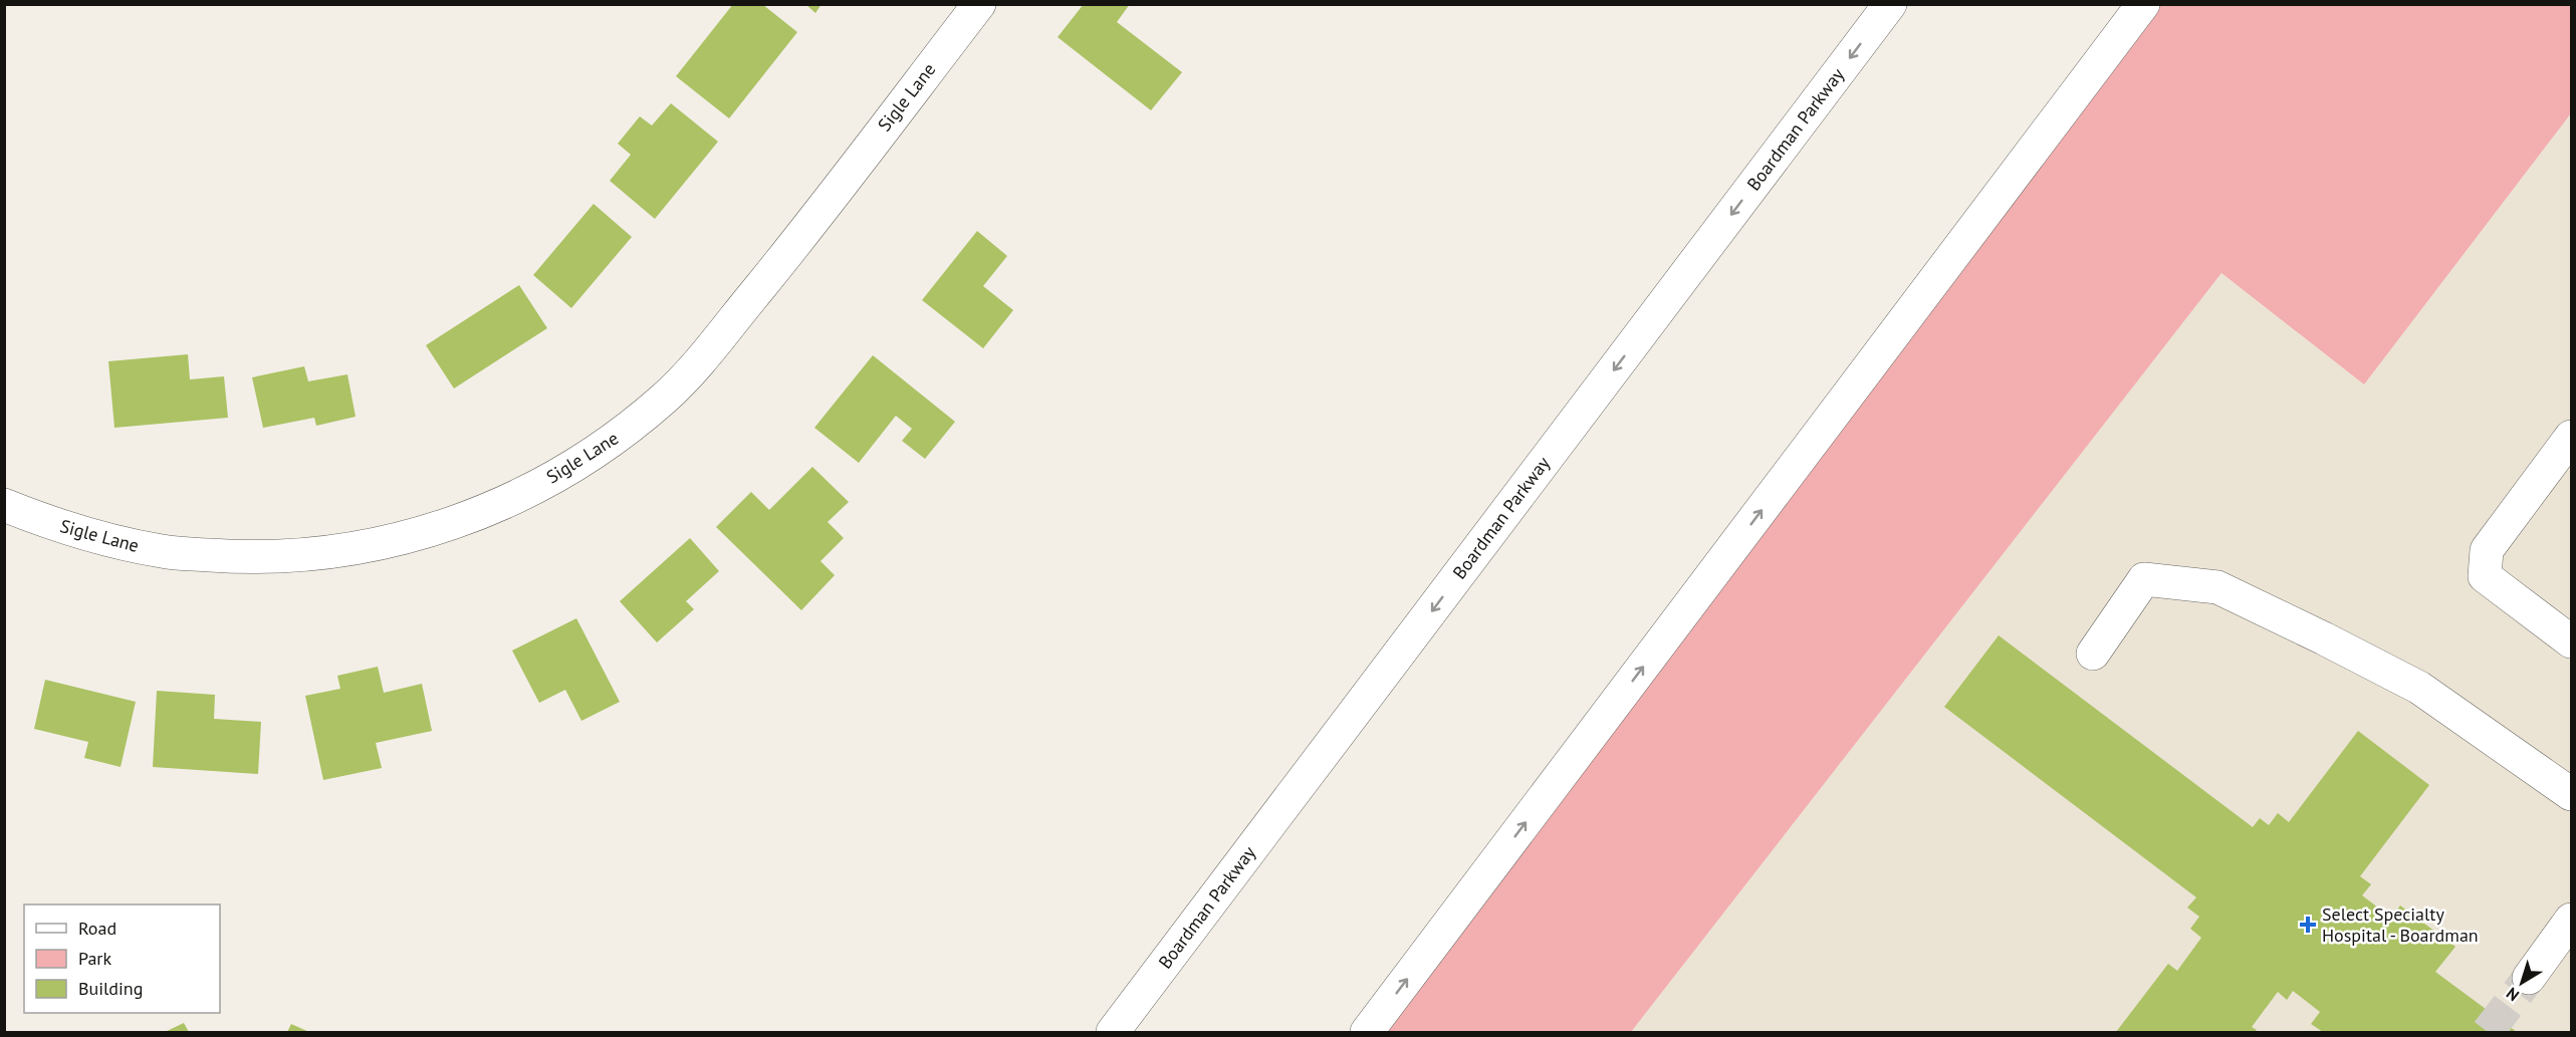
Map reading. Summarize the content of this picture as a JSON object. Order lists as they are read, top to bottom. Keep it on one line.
{"streets":{"main road":["Sigle Lane","Boardman Parkway"]},"places":{"health":["Select Specialty Hospital - Boardman"]},"legend":["Road","Park","Building"],"north":"bottom left"}
